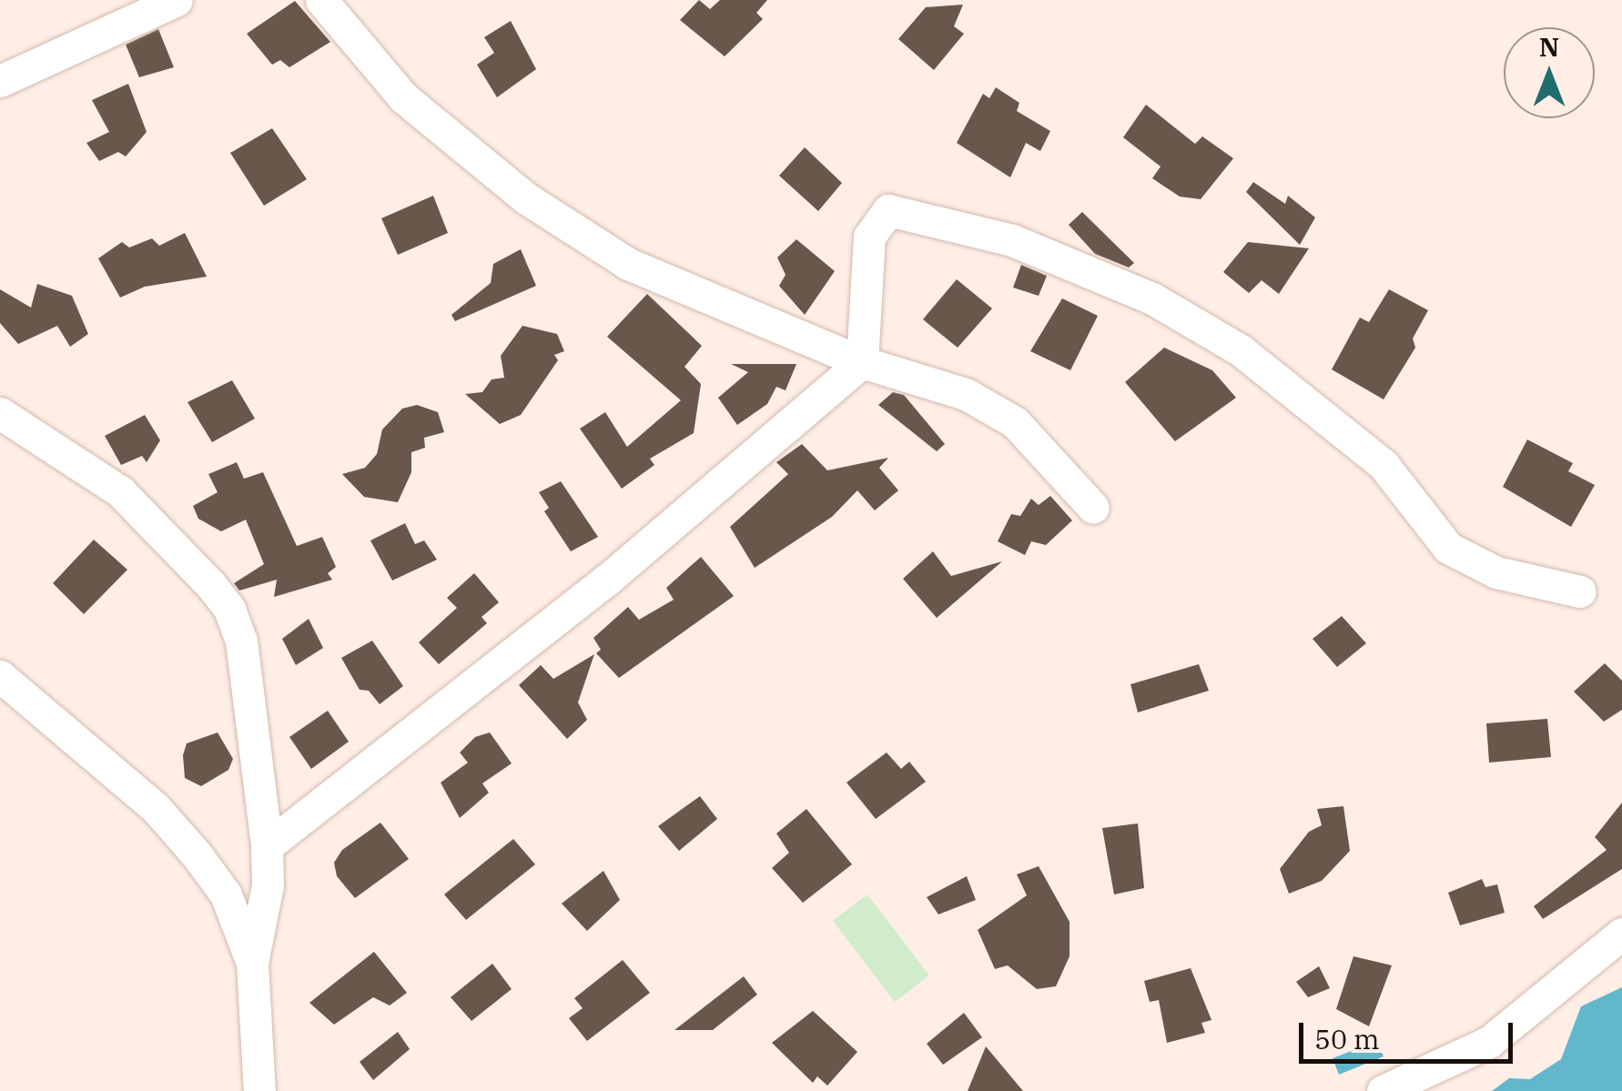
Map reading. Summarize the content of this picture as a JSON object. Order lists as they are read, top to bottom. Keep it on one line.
{"scale_bar":"50 m","north":"top"}
